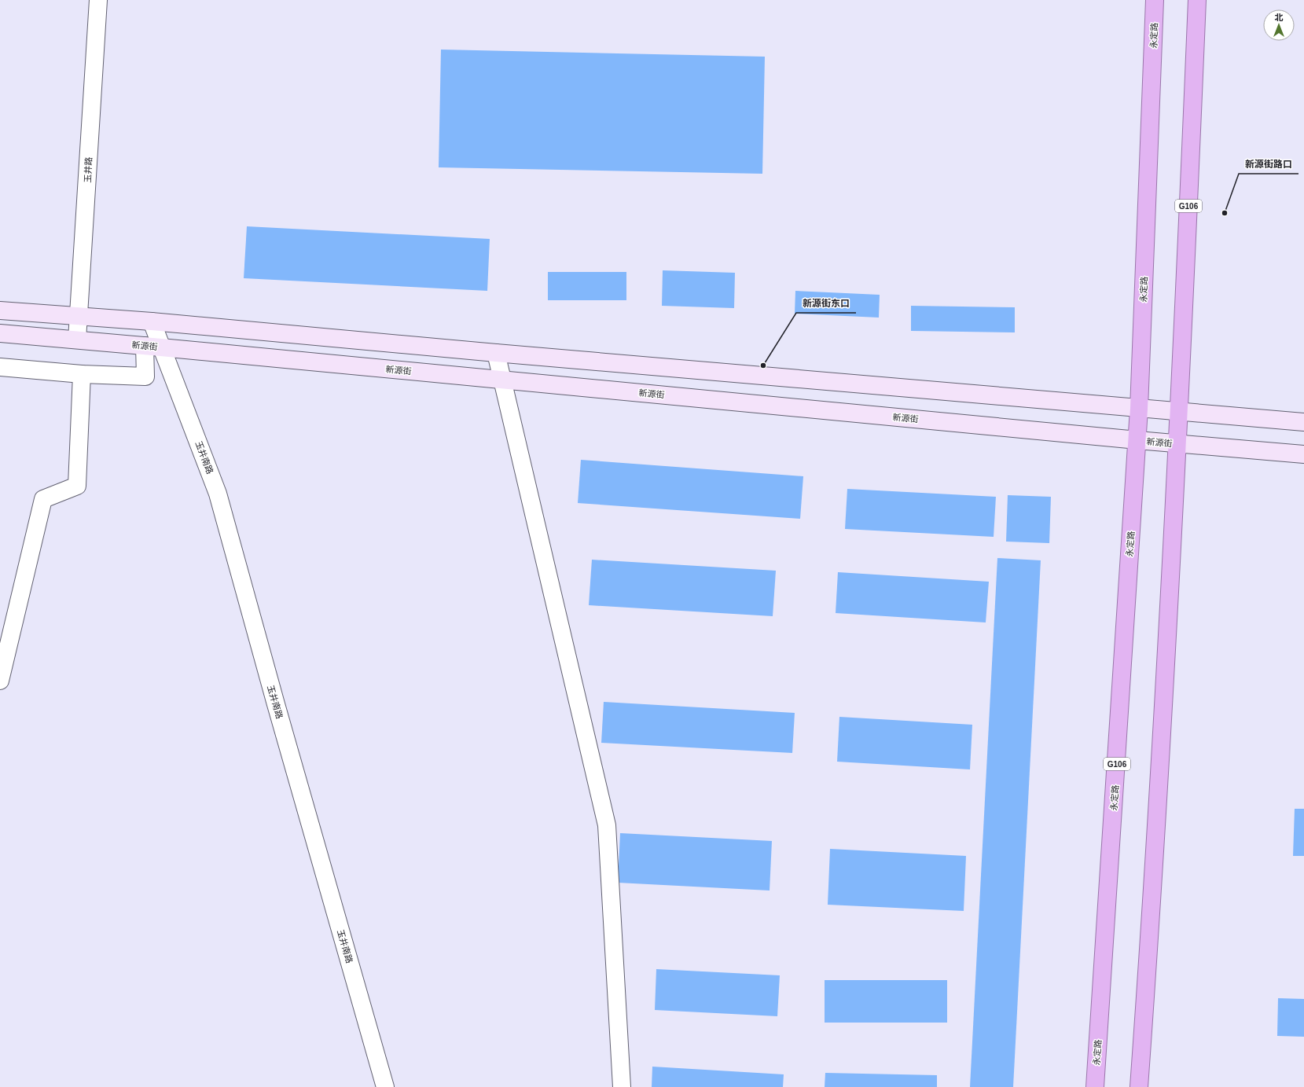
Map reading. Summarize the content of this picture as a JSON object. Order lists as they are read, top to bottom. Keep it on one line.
{"streets":{"highway":["永定路","G106"],"main road":["新源街"],"street":["玉井路","玉井南路"]},"crossings":[["永定路","新源街"],["玉井路","新源街"],["G106","新源街"],["新源街","玉井南路"]],"places":["新源街路口","新源街东口"],"north":"top"}
